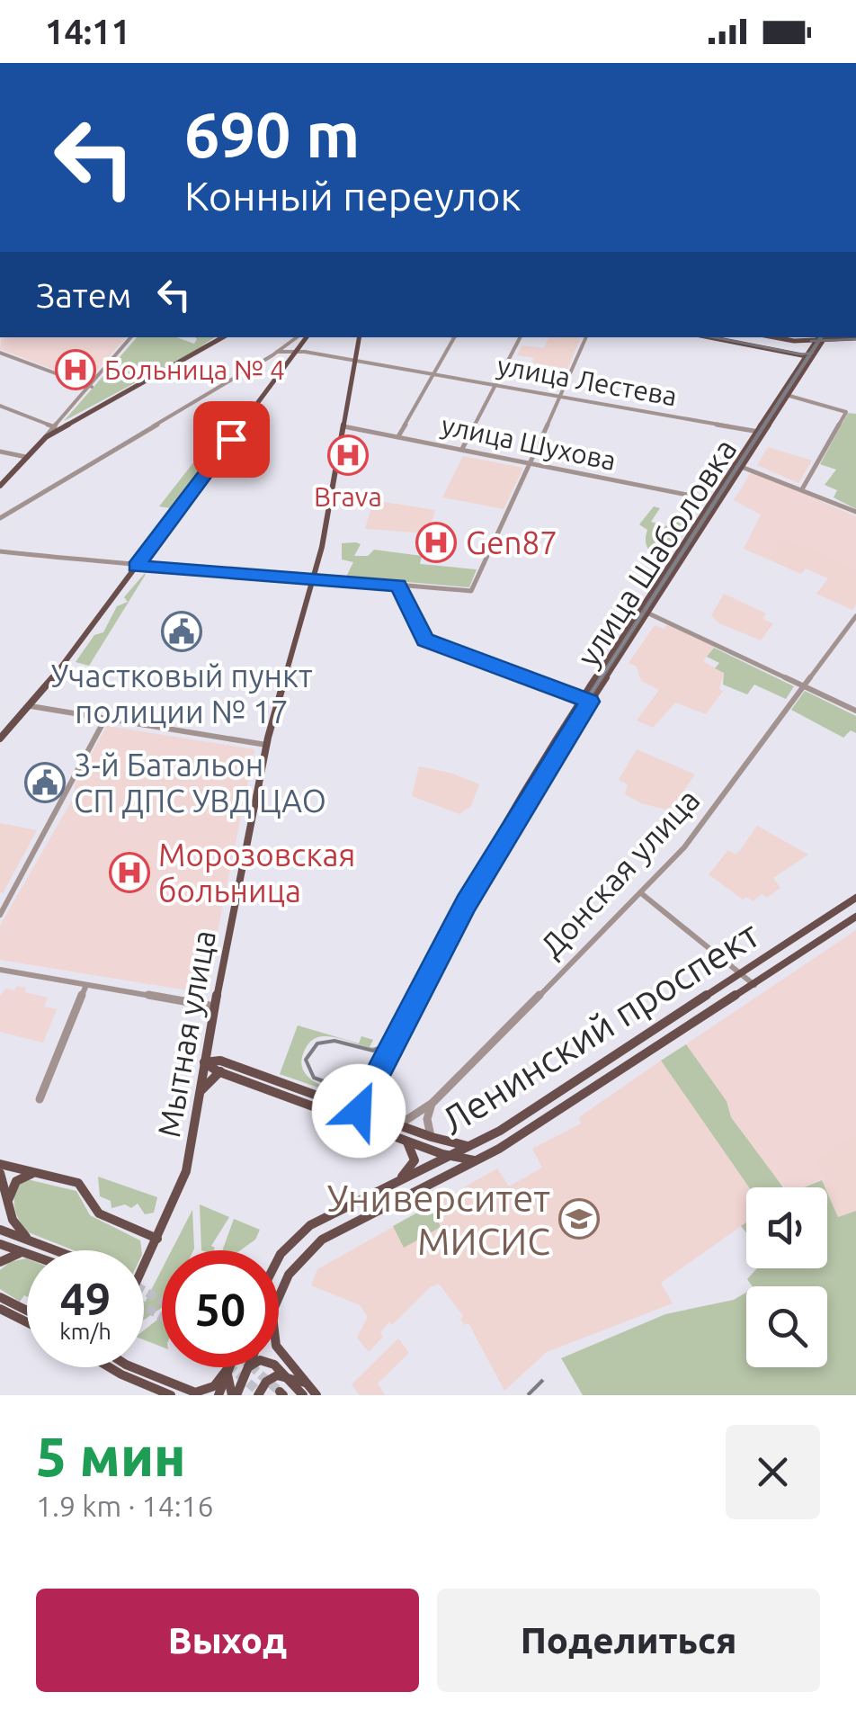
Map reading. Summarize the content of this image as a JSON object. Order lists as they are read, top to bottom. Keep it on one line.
{"streets":{"main road":["улица Шаболовка","Ленинский проспект","Мытная улица"],"street":["улица Лестева","улица Шухова","Донская улица"]},"crossings":[["улица Лестева","улица Шаболовка"],["улица Лестева","Мытная улица"],["улица Шухова","улица Шаболовка"],["улица Шухова","Мытная улица"]],"places":{"hospital":["Больница № 4","Brava","Gen87","Морозовская больница"],"public building":["Участковый пункт полиции № 17","3-й Батальон СП ДПС УВД ЦАО"],"school or university":["Университет МИСИС"]},"page":{"status":"14:11","turn":["690 m","Конный переулок"],"then":"Затем","speed":"49 km/h","limit":"50","heading":["5 мин","1.9 km · 14:16"],"buttons":["Выход","Поделиться"]}}
